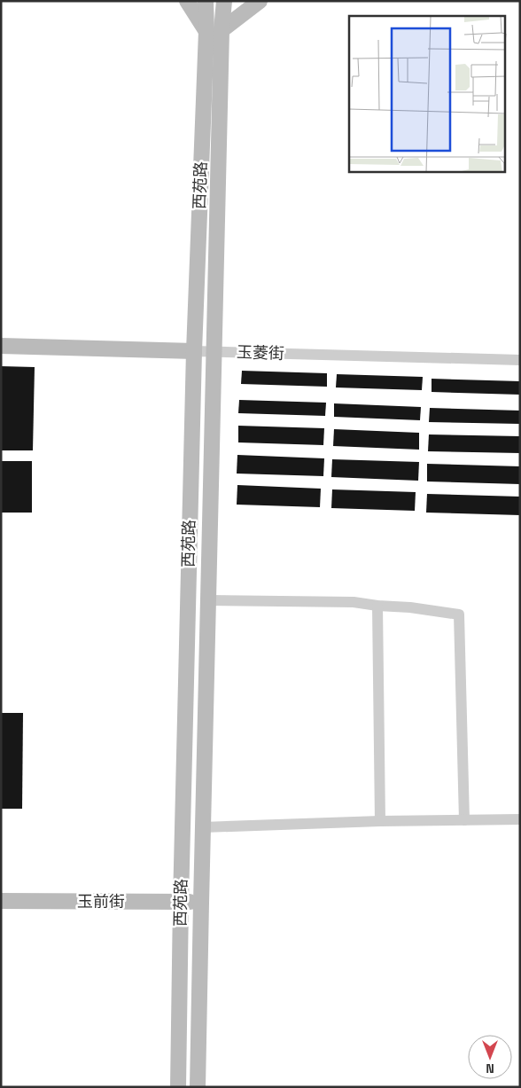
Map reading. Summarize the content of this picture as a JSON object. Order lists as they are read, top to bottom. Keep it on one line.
{"streets":{"main road":["西苑路","玉菱街","玉前街"]},"crossings":[["西苑路","玉菱街"],["西苑路","玉前街"]],"north":"bottom"}
